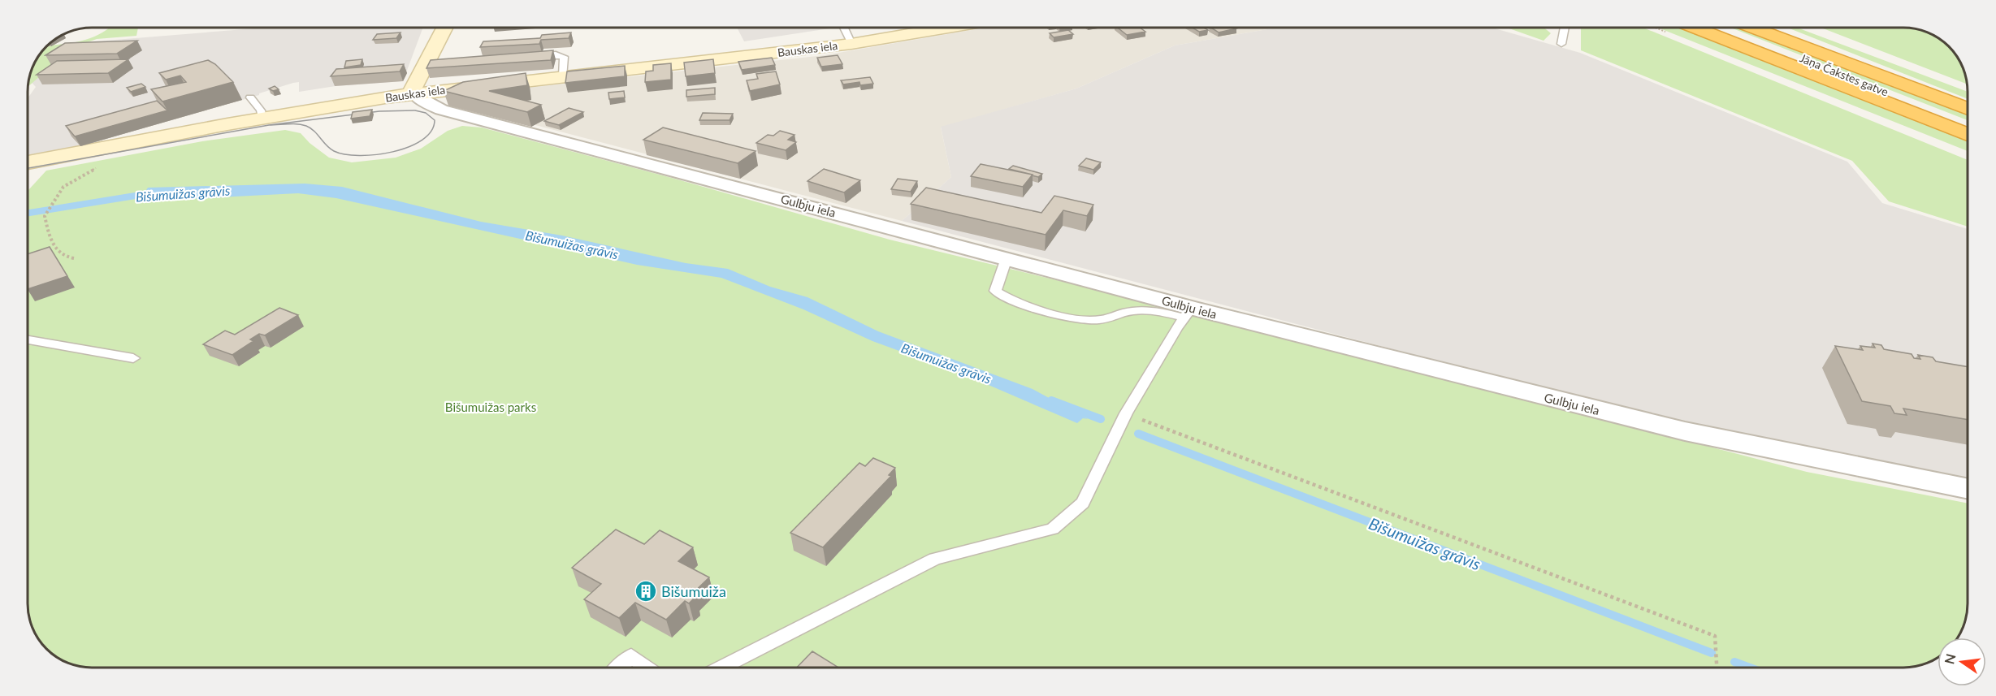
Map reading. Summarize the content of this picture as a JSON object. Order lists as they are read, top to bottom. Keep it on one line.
{"streets":{"highway":["Jāņa Čakstes gatve"],"street":["Bauskas iela","Gulbju iela"]},"crossings":[["Bauskas iela","Gulbju iela"]],"water":["Bišumuižas grāvis"],"parks":["Bišumuižas parks"],"places":{"building":["Bišumuiža"]},"north":"left"}
